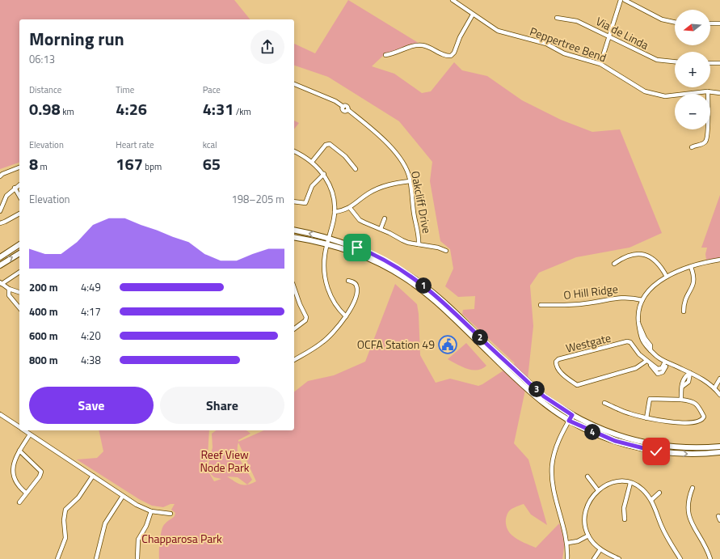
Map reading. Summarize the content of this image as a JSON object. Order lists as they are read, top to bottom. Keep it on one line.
{"streets":{"street":["Via de Linda","Peppertree Bend","Oakcliff Drive","O Hill Ridge","Westgate"]},"parks":["Reef View Node Park","Chapparosa Park"],"places":{"public building":["OCFA Station 49"]},"north":"left","page":{"map_buttons":["+","−"],"heading":["Morning run","06:13"],"stats":[["Distance","0.98 km"],["Time","4:26"],["Pace","4:31 /km"],["Elevation","8 m"],["Heart rate","167 bpm"],["kcal","65"]],"chart":["Elevation","198–205 m"],"list":[{"name":"200 m","note":"4:49"},{"name":"400 m","note":"4:17"},{"name":"600 m","note":"4:20"},{"name":"800 m","note":"4:38"}],"pins":["1","2","3","4"],"buttons":["Save","Share"]}}
